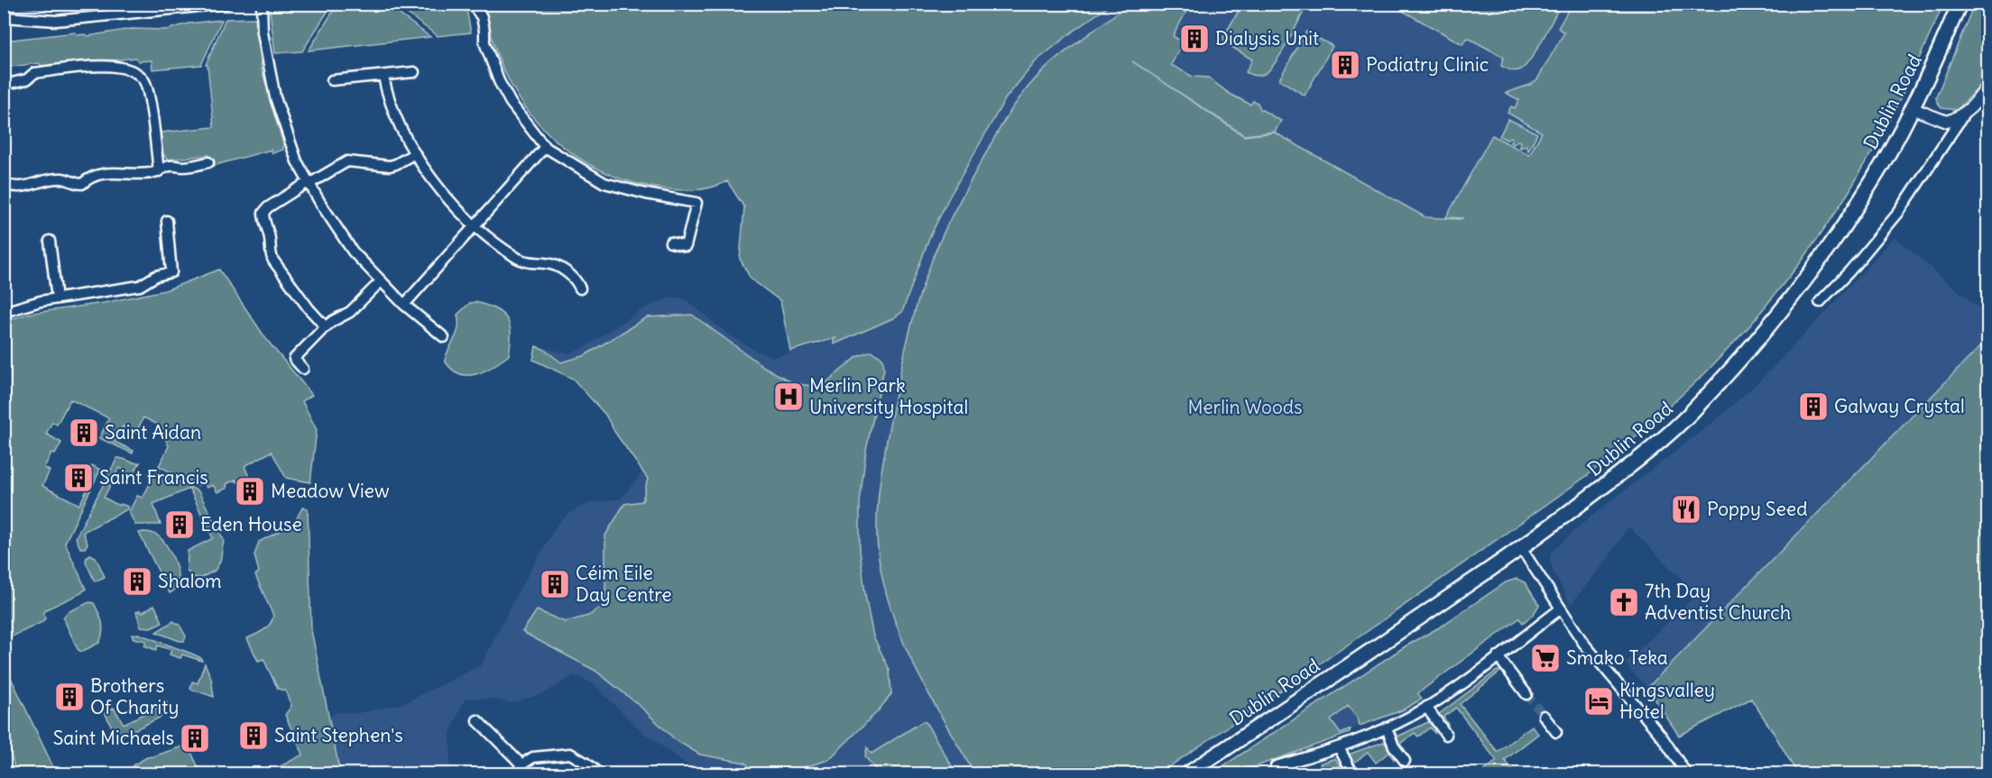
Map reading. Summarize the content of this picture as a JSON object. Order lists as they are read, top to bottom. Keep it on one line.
{"streets":{"main road":["Dublin Road"]},"parks":["Merlin Woods"],"places":{"building":["Dialysis Unit","Podiatry Clinic","Galway Crystal","Saint Aidan","Saint Francis","Meadow View","Eden House","Shalom","Céim Eile Day Centre","Brothers Of Charity","Saint Stephen's","Saint Michaels"],"hospital":["Merlin Park University Hospital"],"restaurant":["Poppy Seed"],"church":["7th Day Adventist Church"],"supermarket":["Smako Teka"],"hotel":["Kingsvalley Hotel"]}}
